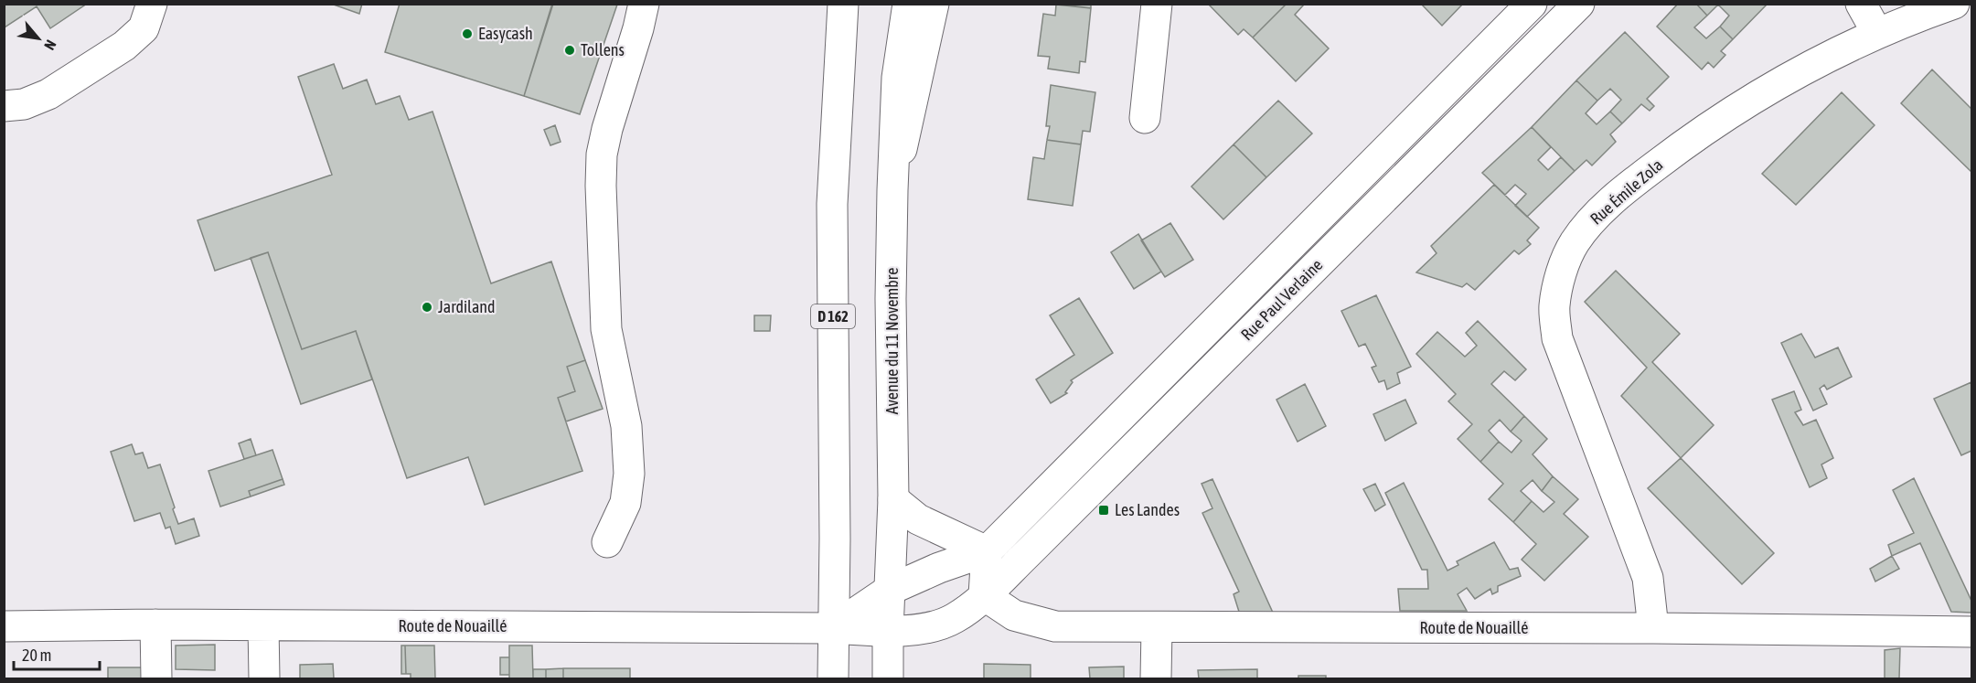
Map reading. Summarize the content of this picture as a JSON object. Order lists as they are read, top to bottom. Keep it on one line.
{"streets":{"street":["Rue Émile Zola","Rue Paul Verlaine","D 162","Avenue du 11 Novembre","Route de Nouaillé"]},"crossings":[["Rue Émile Zola","Route de Nouaillé"],["Rue Paul Verlaine","D 162"],["Rue Paul Verlaine","Avenue du 11 Novembre"],["Rue Paul Verlaine","Route de Nouaillé"],["D 162","Route de Nouaillé"]],"places":{"other":["Easycash","Tollens","Jardiland"],"transit":["Les Landes"]},"scale_bar":"20 m","north":"bottom right"}
